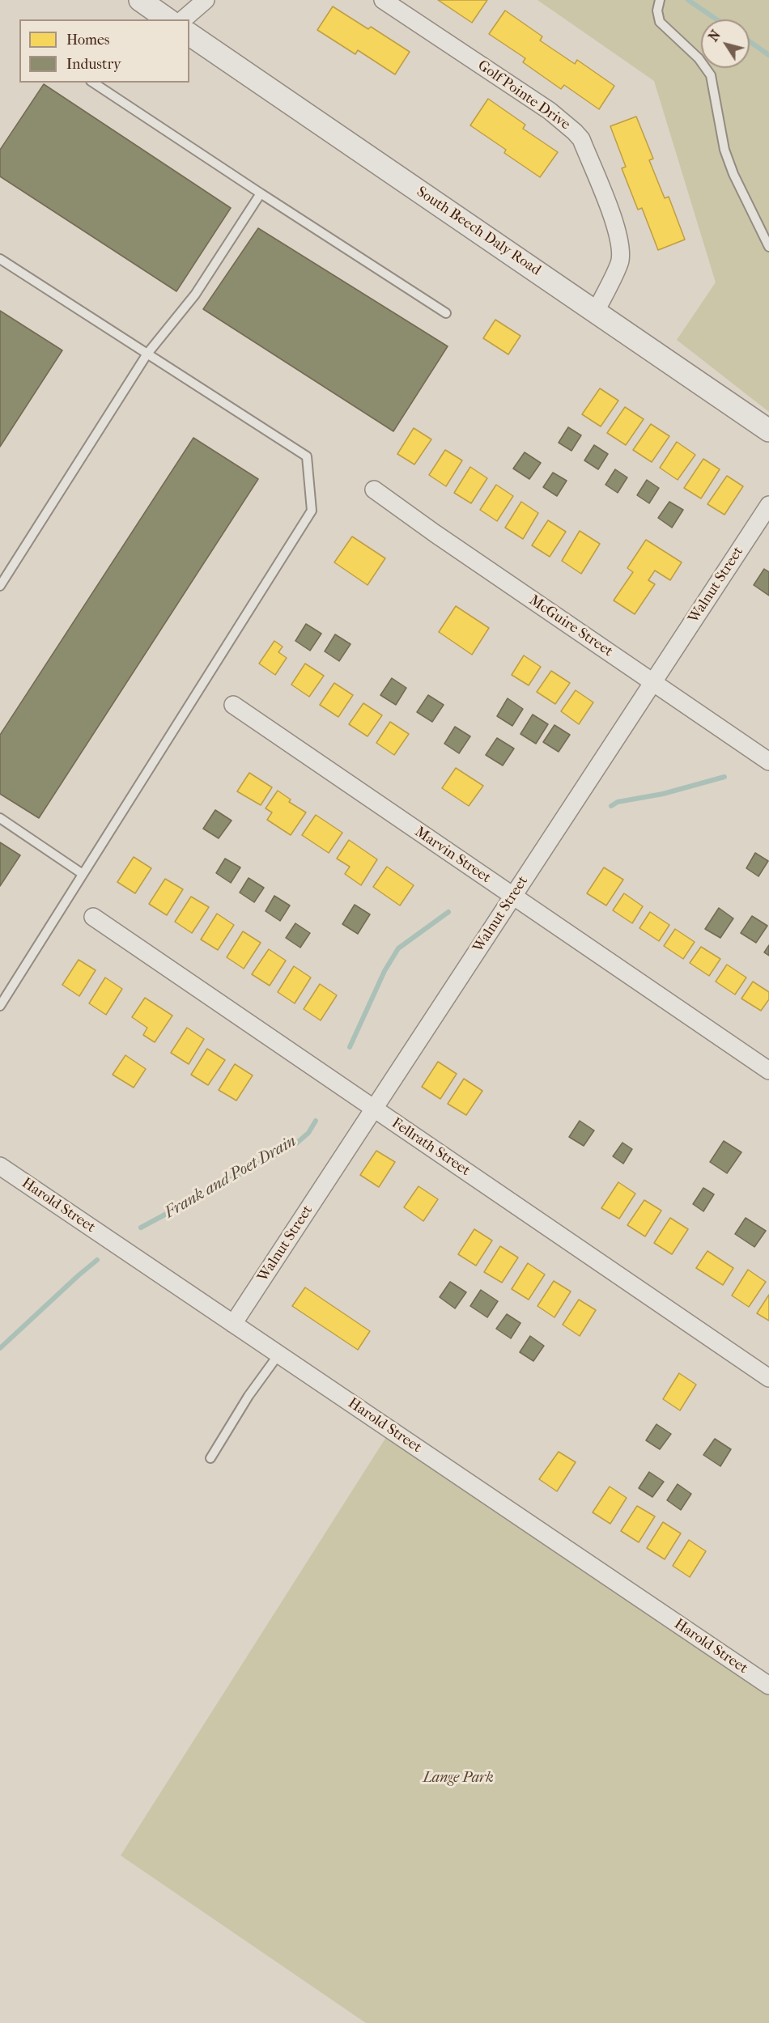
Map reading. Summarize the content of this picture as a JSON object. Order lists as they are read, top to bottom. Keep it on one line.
{"streets":{"street":["Golf Pointe Drive","South Beech Daly Road","Walnut Street","McGuire Street","Marvin Street","Fellrath Street","Harold Street"]},"crossings":[["Golf Pointe Drive","South Beech Daly Road"],["Walnut Street","McGuire Street"],["Walnut Street","Marvin Street"],["Walnut Street","Fellrath Street"],["Walnut Street","Harold Street"]],"water":["Frank and Poet Drain"],"parks":["Lange Park"],"legend":["Homes","Industry"],"north":"top left"}
